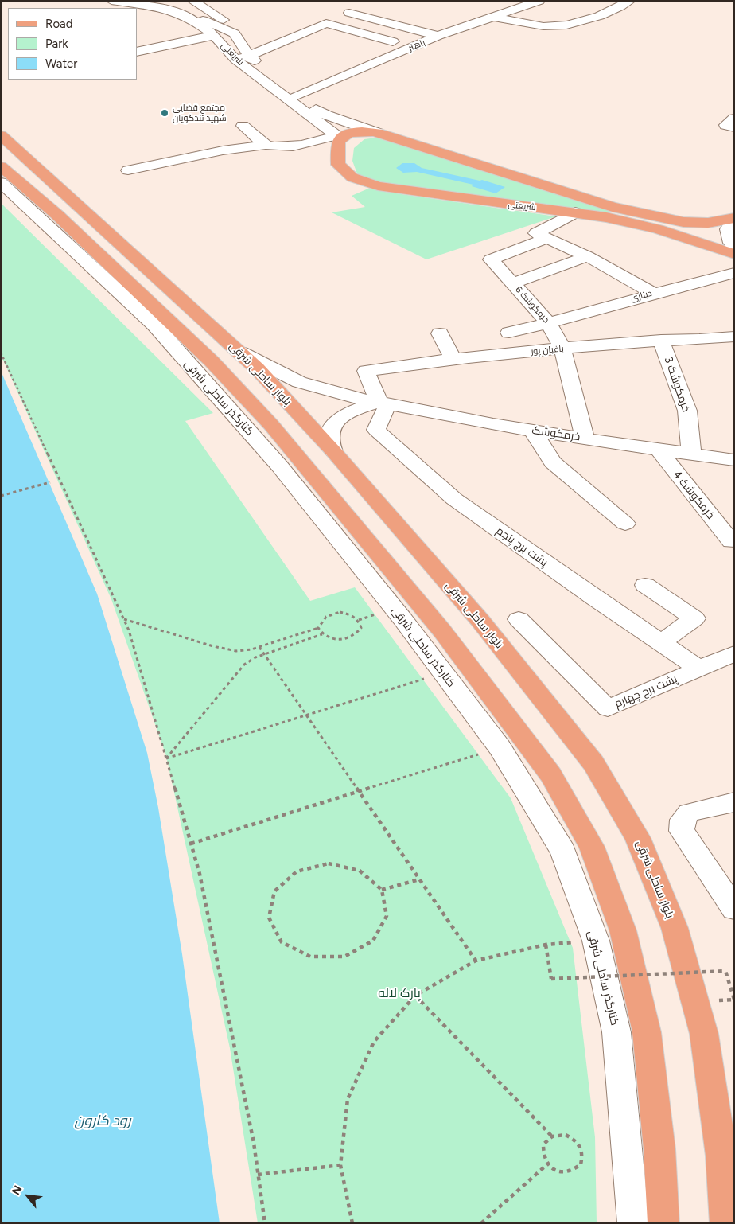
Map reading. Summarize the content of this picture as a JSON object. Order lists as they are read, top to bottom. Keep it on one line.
{"streets":{"main road":["شریعتی","بلوار ساحلی شرقی"],"street":["باهنر","دیناری","خرمکوشک 6","باغبان پور","خرمکوشک 3","کنارگذر ساحلی شرقی","خرمکوشک","خرمکوشک 4","پشت برج پنجم","پشت برج چهارم"]},"crossings":[["باهنر","شریعتی"],["دیناری","خرمکوشک 6"],["خرمکوشک 6","باغبان پور"],["خرمکوشک 6","خرمکوشک"],["باغبان پور","خرمکوشک 3"],["باغبان پور","خرمکوشک"],["باغبان پور","پشت برج پنجم"],["بلوار ساحلی شرقی","خرمکوشک"],["خرمکوشک 3","خرمکوشک"],["خرمکوشک","خرمکوشک 4"],["خرمکوشک","پشت برج پنجم"],["پشت برج پنجم","پشت برج چهارم"]],"water":["رود کارون"],"parks":["پارک لاله"],"places":["مجتمع قضایی شهید تندگویان"],"legend":["Road","Park","Water"],"north":"top left"}
